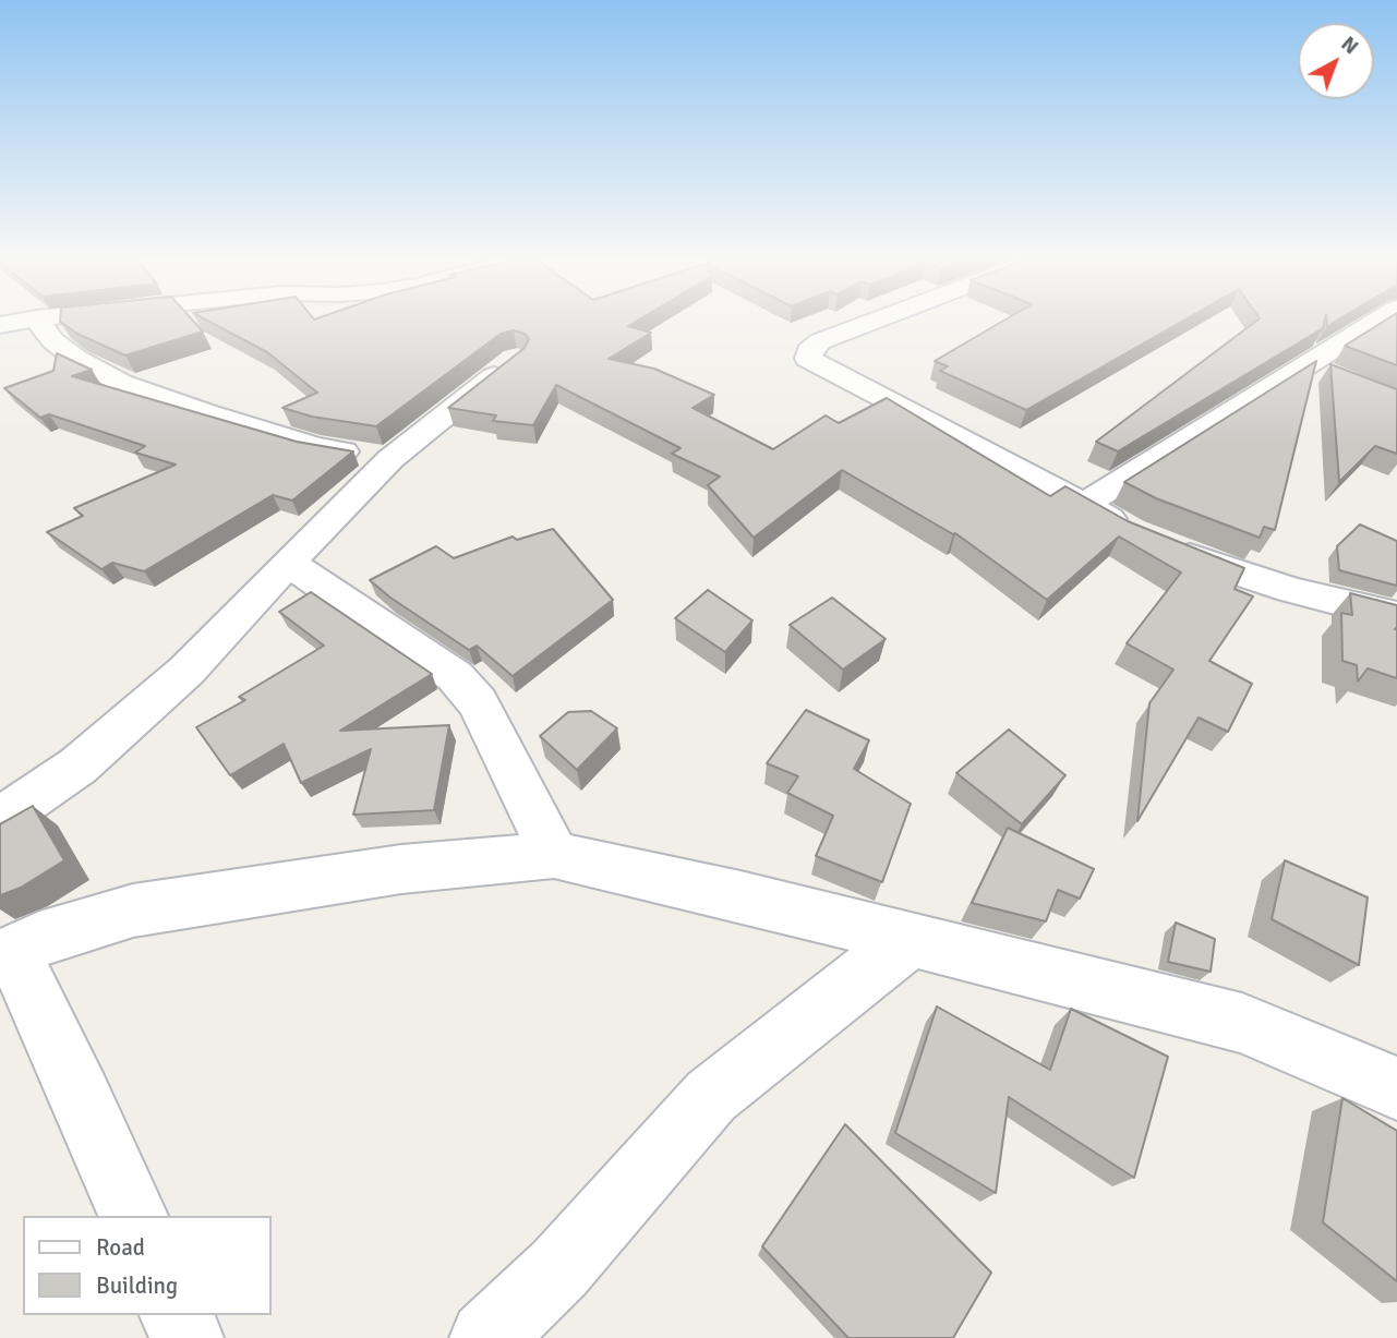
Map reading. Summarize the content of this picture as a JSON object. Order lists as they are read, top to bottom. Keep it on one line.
{"legend":["Road","Building"],"north":"top right"}
